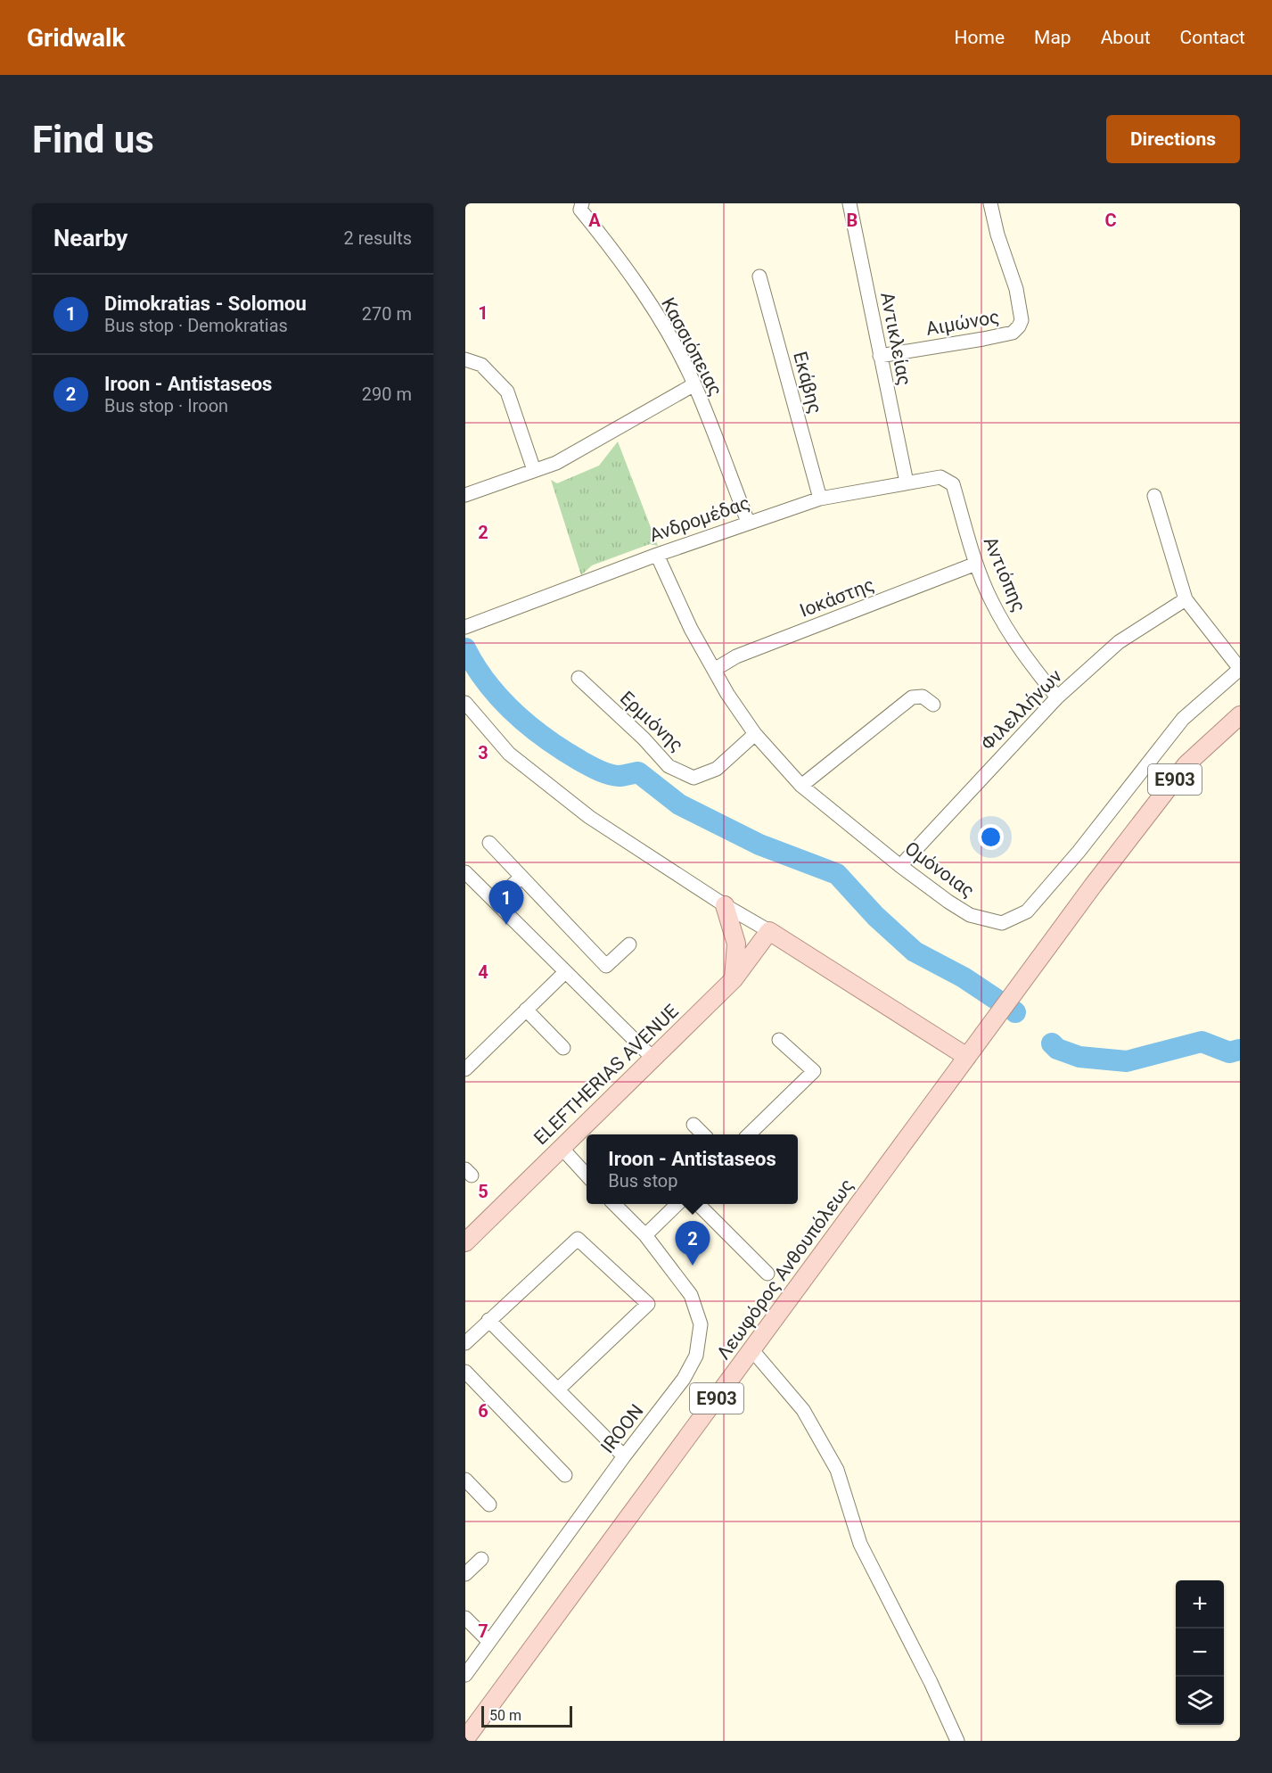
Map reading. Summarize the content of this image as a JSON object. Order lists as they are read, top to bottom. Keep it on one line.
{"streets":{"main road":["E903","ELEFTHERIAS AVENUE","Λεωφόρος Ανθουπόλεως"],"street":["Αιμώνος","Αντικλείας","Κασσιόπειας","Εκάβης","Ανδρομέδας","Αντιόπης","Ιοκάστης","Φιλελλήνων","Ερμιόνης","Ομόνοιας","IROON"]},"crossings":[["Αιμώνος","Αντικλείας"],["Αντικλείας","Ανδρομέδας"],["Κασσιόπειας","Ανδρομέδας"],["Εκάβης","Ανδρομέδας"],["Ανδρομέδας","Αντιόπης"],["Ανδρομέδας","Ομόνοιας"],["Αντιόπης","Ιοκάστης"],["Αντιόπης","Φιλελλήνων"],["Ιοκάστης","Ομόνοιας"],["Φιλελλήνων","Ομόνοιας"],["Ερμιόνης","Ομόνοιας"],["E903","Λεωφόρος Ανθουπόλεως"]],"scale_bar":"50 m","page":{"header":"Gridwalk","nav":["Home","Map","About","Contact"],"buttons":"Directions","title":"Find us","heading":["Nearby","2 results"],"list":[{"mark":"1","name":"Dimokratias - Solomou","note":"Bus stop · Demokratias","value":"270 m"},{"mark":"2","name":"Iroon - Antistaseos","note":"Bus stop · Iroon","value":"290 m"}],"pins":["1","2"],"popup":["Iroon - Antistaseos","Bus stop"],"map_buttons":["+","−"],"scale":"50 m"},"grid":{"columns":["A","B","C"],"rows":["1","2","3","4","5","6","7"]}}
